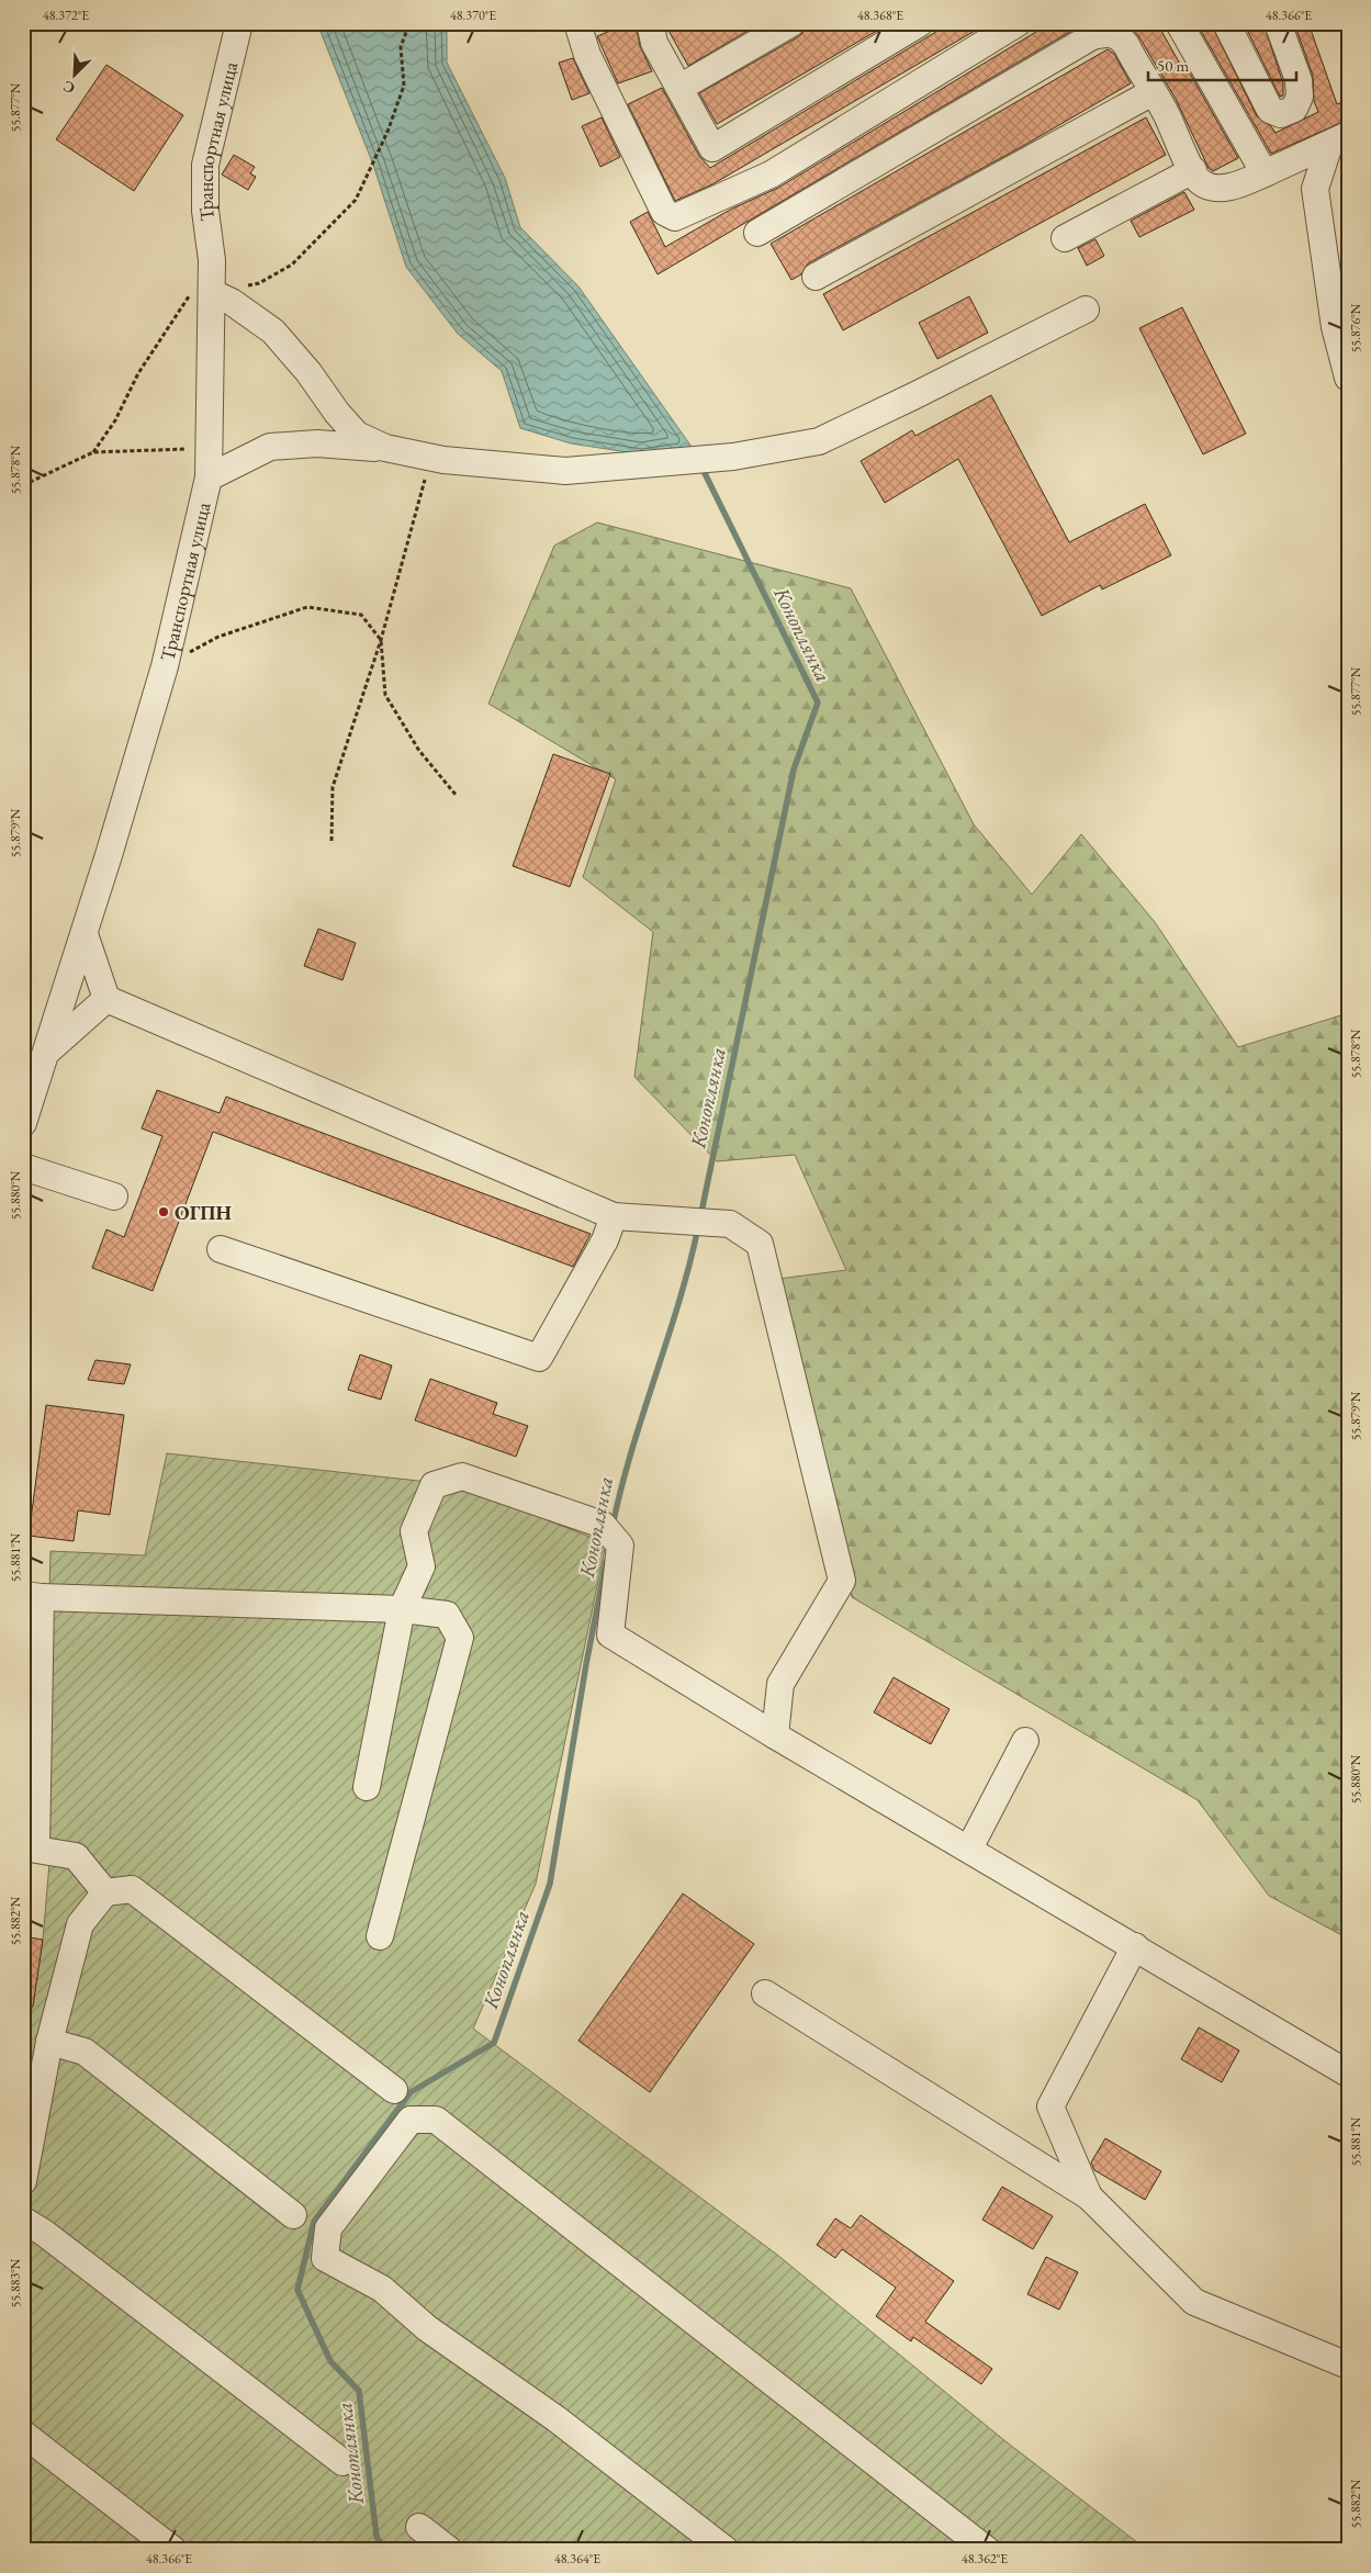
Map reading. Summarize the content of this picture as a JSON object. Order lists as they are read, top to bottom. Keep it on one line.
{"streets":{"street":["Транспортная улица"]},"water":["Коноплянка"],"places":["ОГПН"],"scale_bar":"50 m","north":"bottom left","coordinates":["48.372°E","48.370°E","48.368°E","48.366°E","55.877°N","55.876°N","55.878°N","55.879°N","55.880°N","55.881°N","55.882°N","55.883°N","48.364°E","48.362°E"]}
